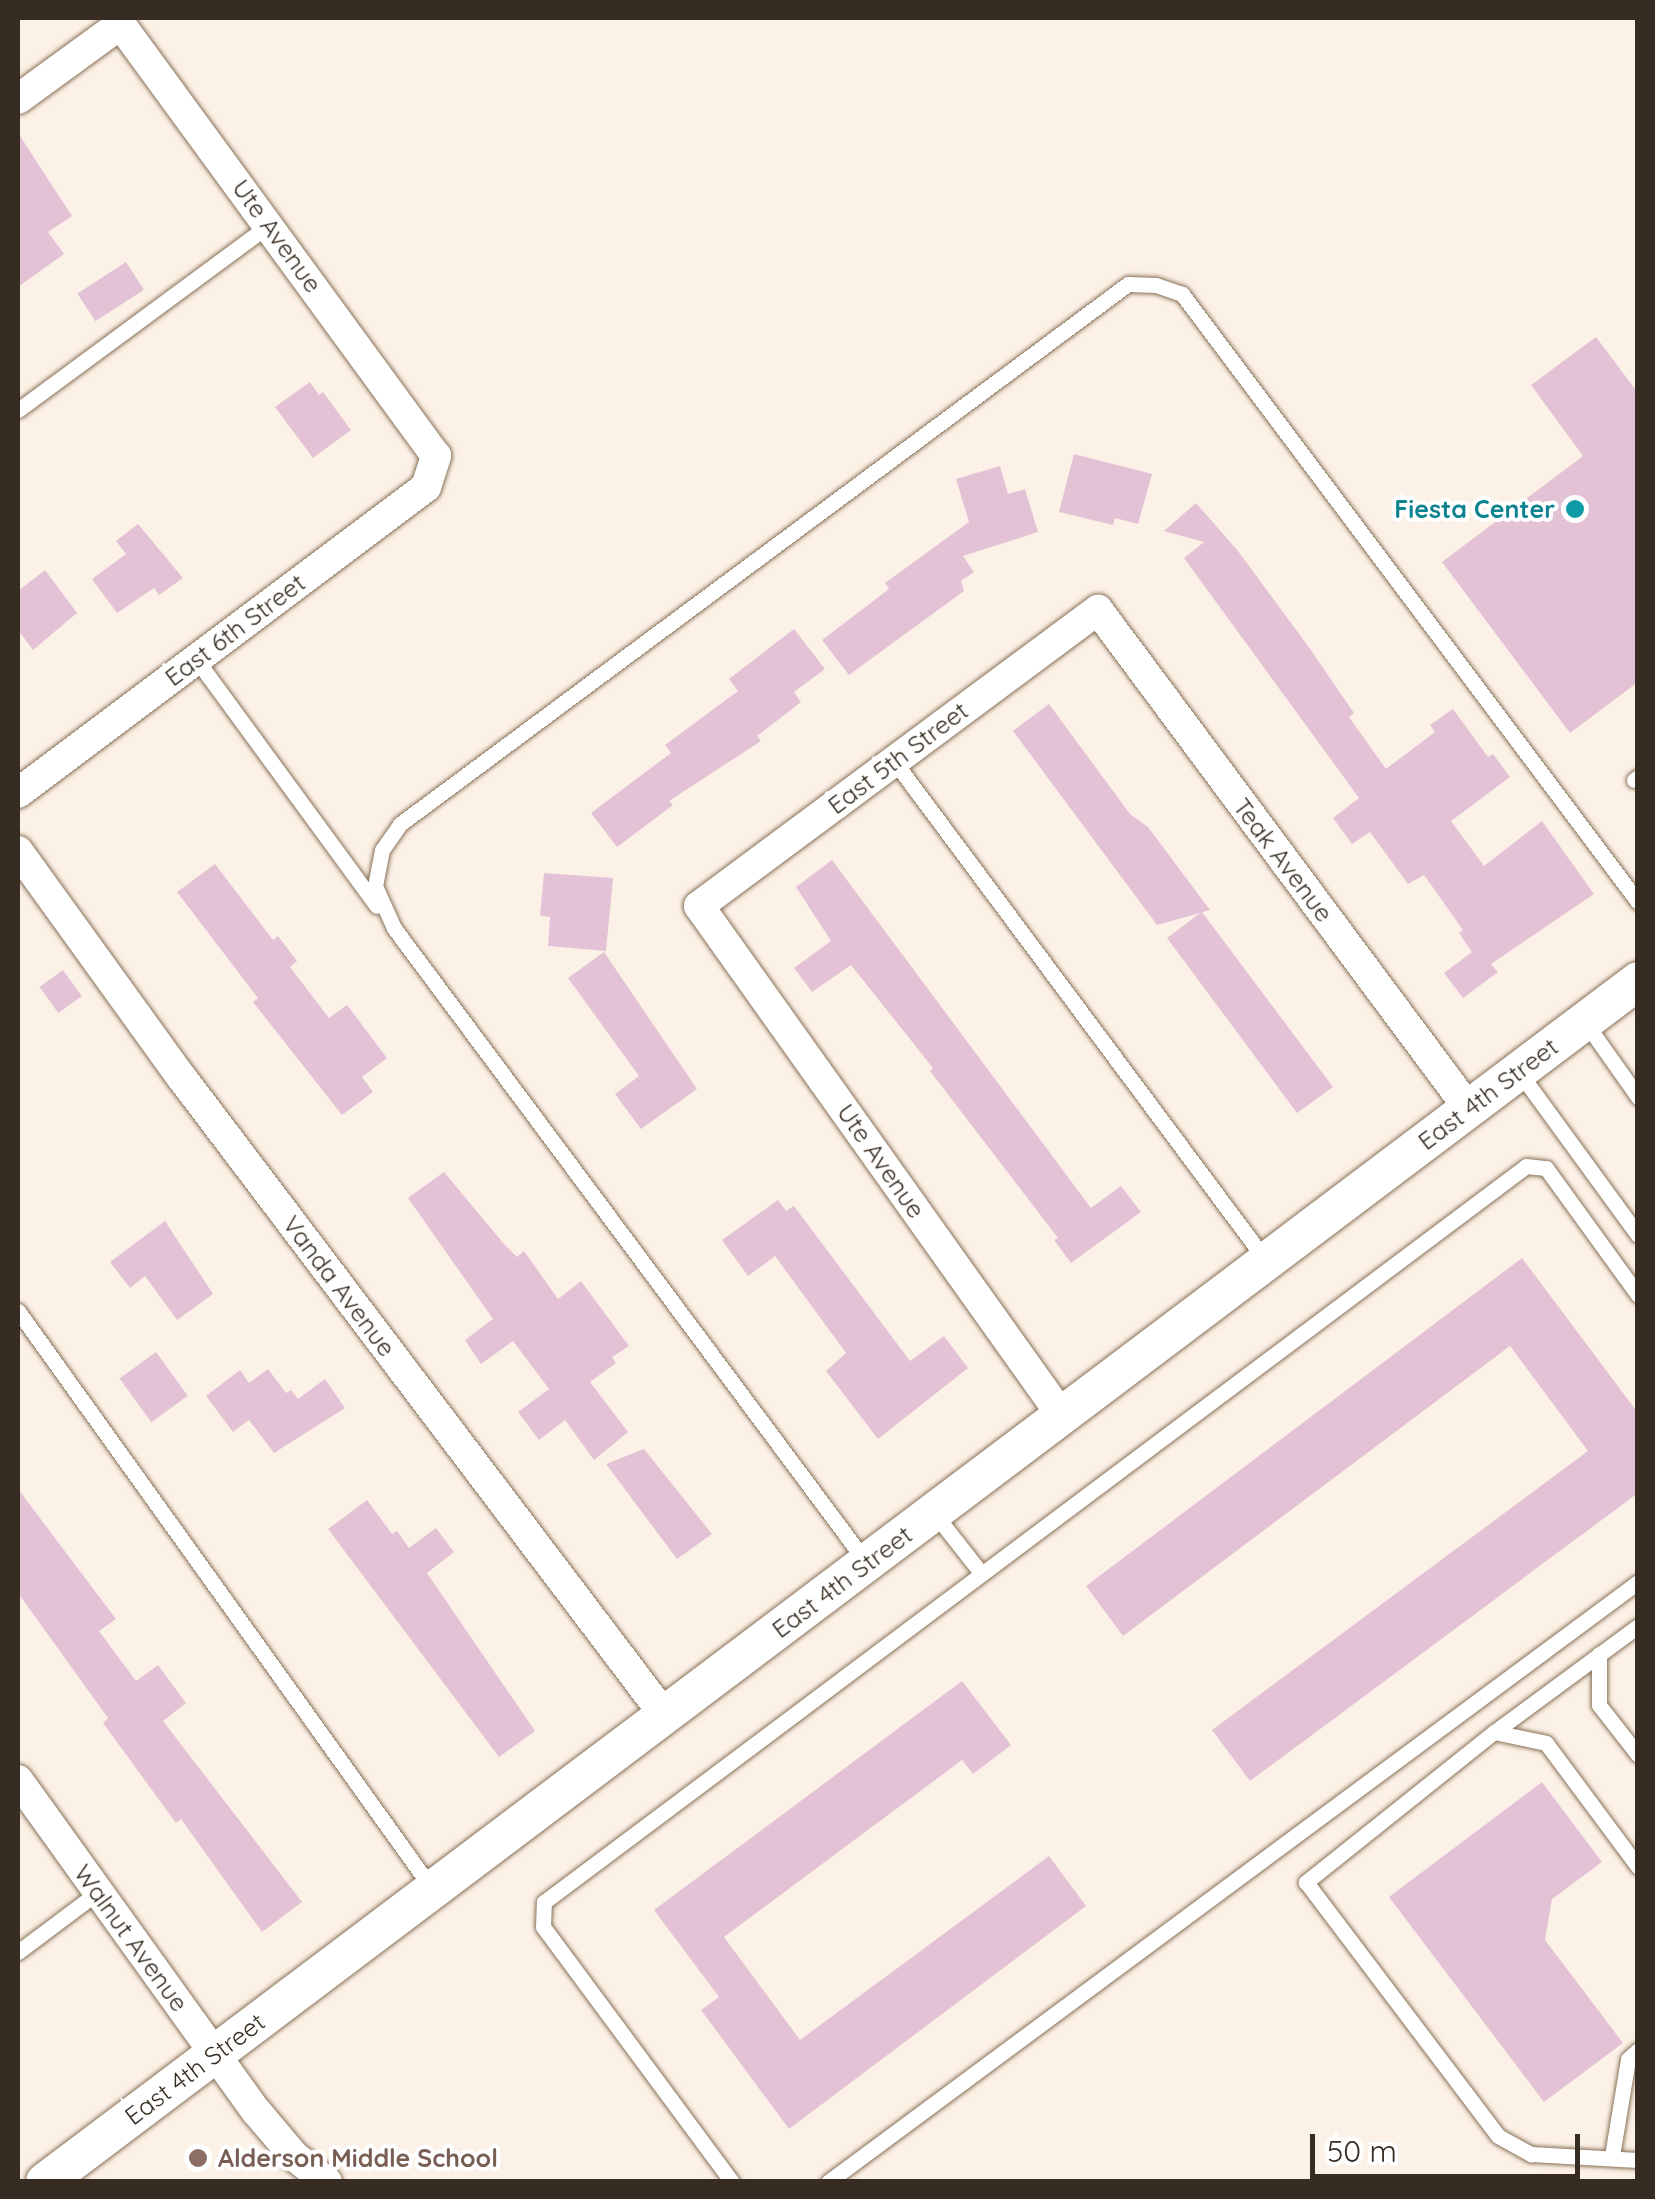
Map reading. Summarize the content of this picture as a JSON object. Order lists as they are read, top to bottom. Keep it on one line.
{"streets":{"street":["Ute Avenue","East 6th Street","East 5th Street","Teak Avenue","East 4th Street","Vanda Avenue","Walnut Avenue"]},"crossings":[["Ute Avenue","East 6th Street"],["Ute Avenue","East 5th Street"],["Ute Avenue","East 4th Street"],["East 5th Street","Teak Avenue"],["Teak Avenue","East 4th Street"],["East 4th Street","Vanda Avenue"],["East 4th Street","Walnut Avenue"]],"places":["Fiesta Center","Alderson Middle School"],"scale_bar":"50 m"}
